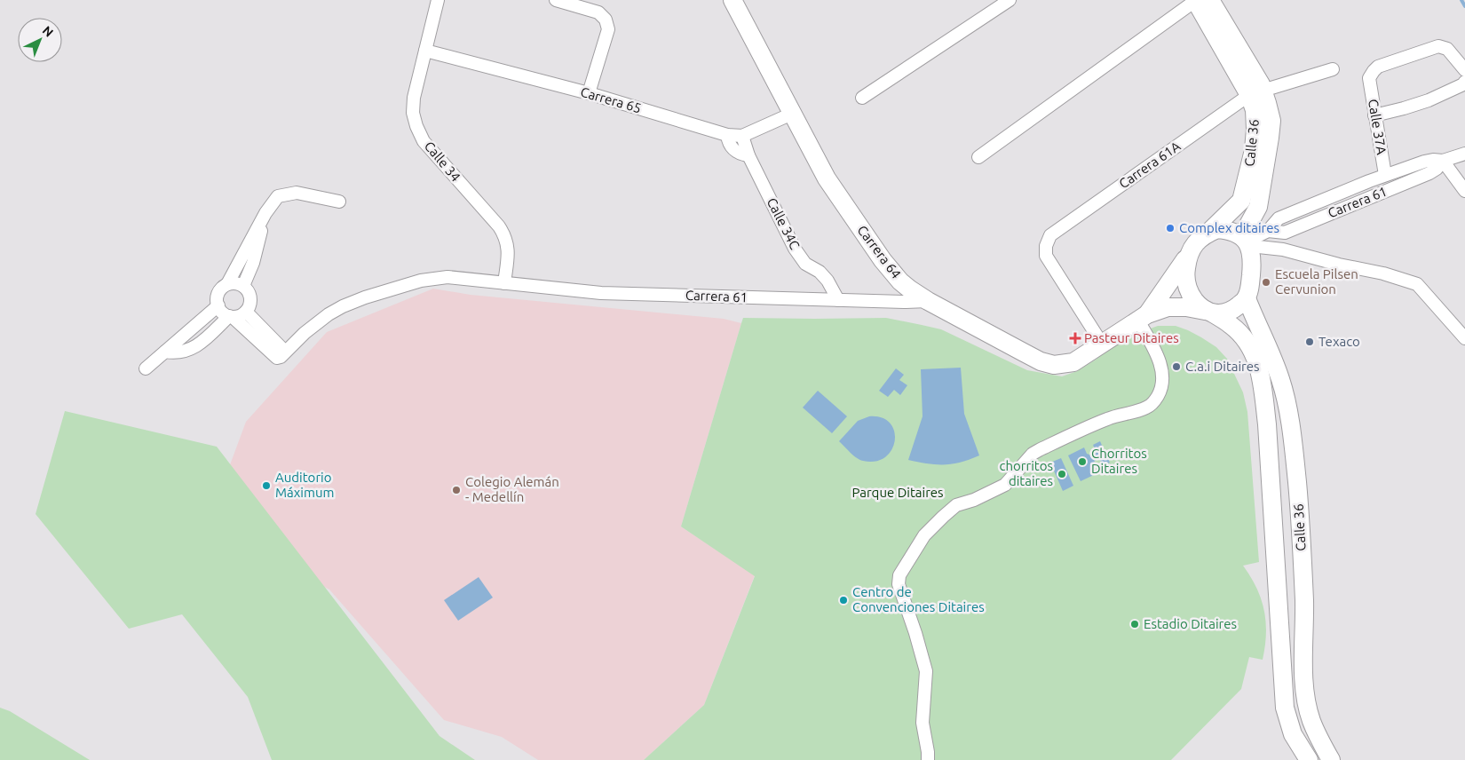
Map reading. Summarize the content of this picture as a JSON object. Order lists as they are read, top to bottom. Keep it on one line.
{"streets":{"main road":["Calle 36","Carrera 64"],"street":["Carrera 65","Calle 37A","Calle 34","Carrera 61A","Carrera 61","Calle 34C"]},"crossings":[["Carrera 65","Calle 34"],["Carrera 65","Calle 34C"],["Carrera 65","Carrera 64"],["Calle 37A","Carrera 61"],["Calle 36","Carrera 61A"],["Calle 36","Carrera 61"],["Calle 36","Carrera 64"],["Calle 34","Carrera 61"],["Carrera 61A","Carrera 64"],["Carrera 61","Calle 34C"],["Carrera 61","Carrera 64"]],"parks":["Parque Ditaires"],"places":{"other":["Complex ditaires","Escuela Pilsen Cervunion","Texaco","C.a.i Ditaires","Chorritos Ditaires","chorritos ditaires","Auditorio Máximum","Colegio Alemán - Medellín","Centro de Convenciones Ditaires","Estadio Ditaires"],"health":["Pasteur Ditaires"]},"north":"top right"}
